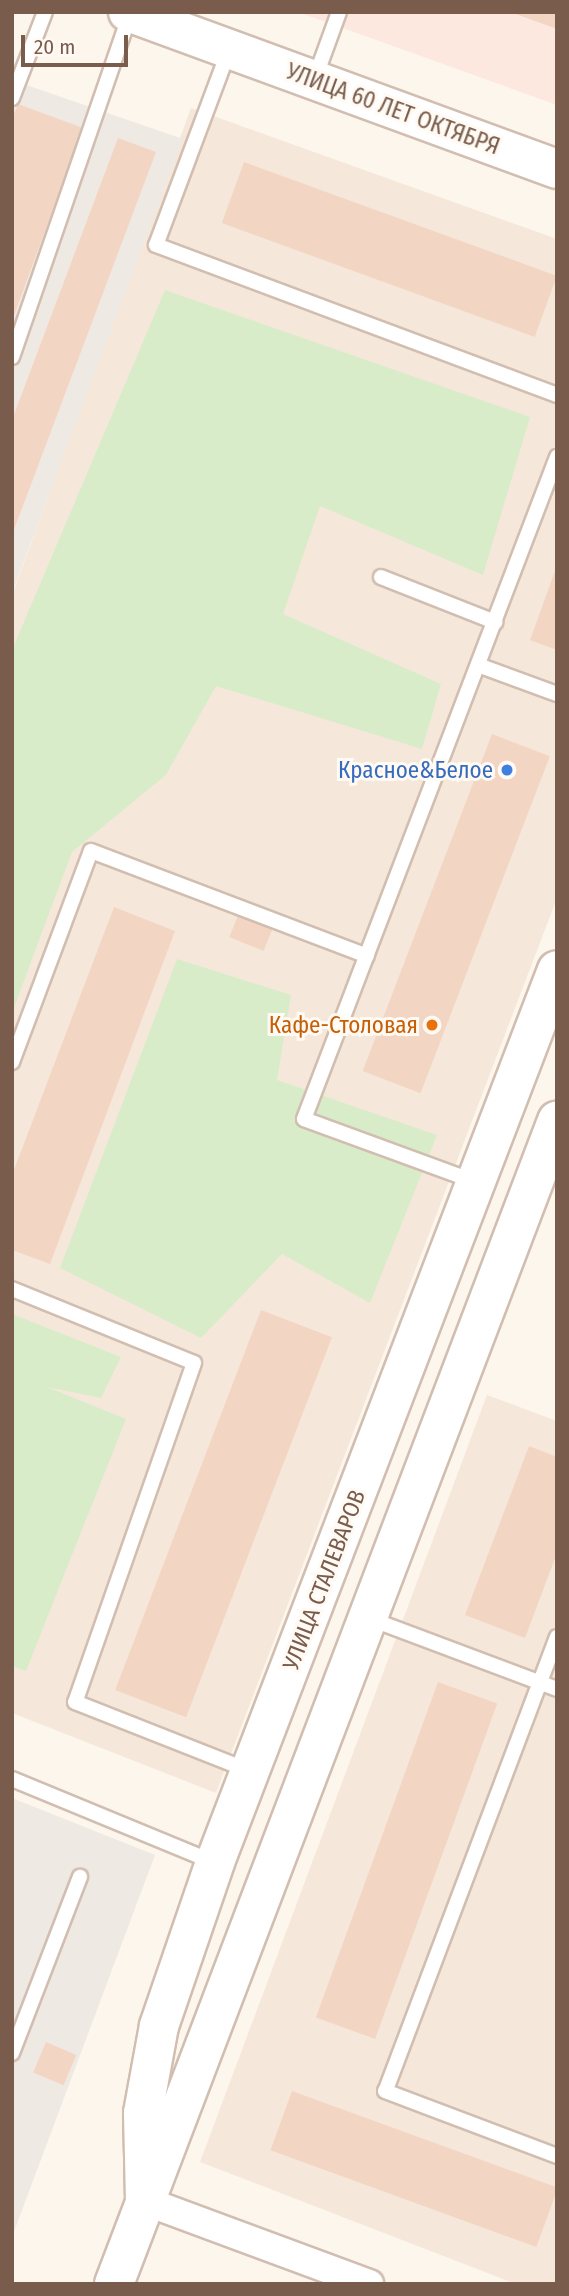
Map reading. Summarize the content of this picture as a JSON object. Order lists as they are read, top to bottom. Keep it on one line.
{"streets":{"street":["УЛИЦА 60 ЛЕТ ОКТЯБРЯ","УЛИЦА СТАЛЕВАРОВ"]},"places":["Красное&Белое","Кафе-Столовая"],"scale_bar":"20 m"}
